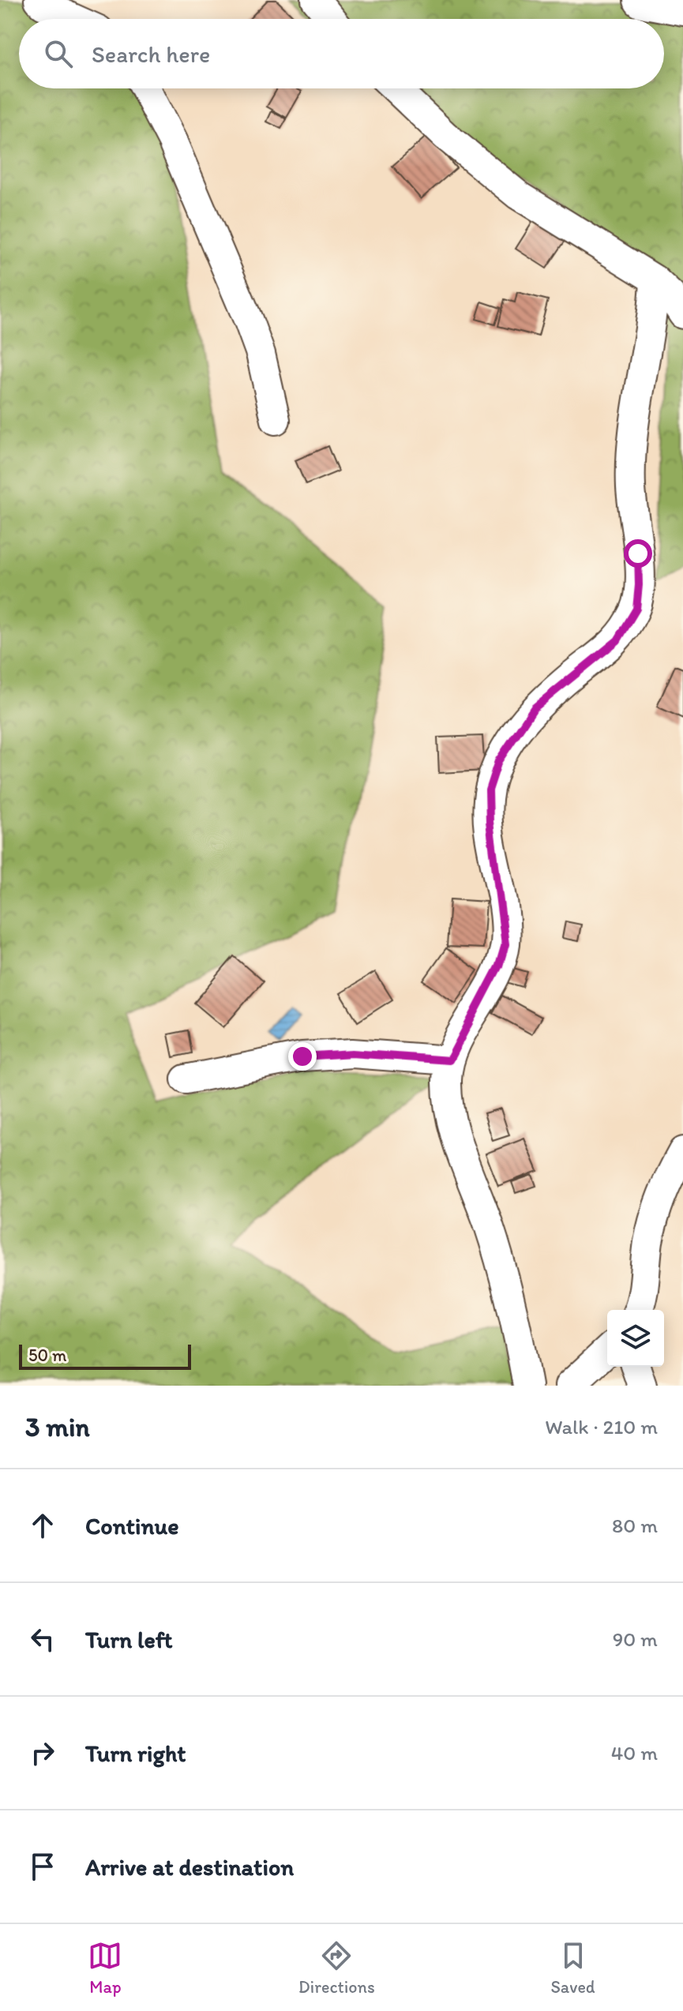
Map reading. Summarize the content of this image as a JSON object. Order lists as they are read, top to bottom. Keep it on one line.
{"scale_bar":"50 m","page":{"search":"Search here","scale":"50 m","heading":["3 min","Walk · 210 m"],"list":[["Continue","80 m"],["Turn left","90 m"],["Turn right","40 m"],"Arrive at destination"],"nav":["Map","Directions","Saved"]}}
